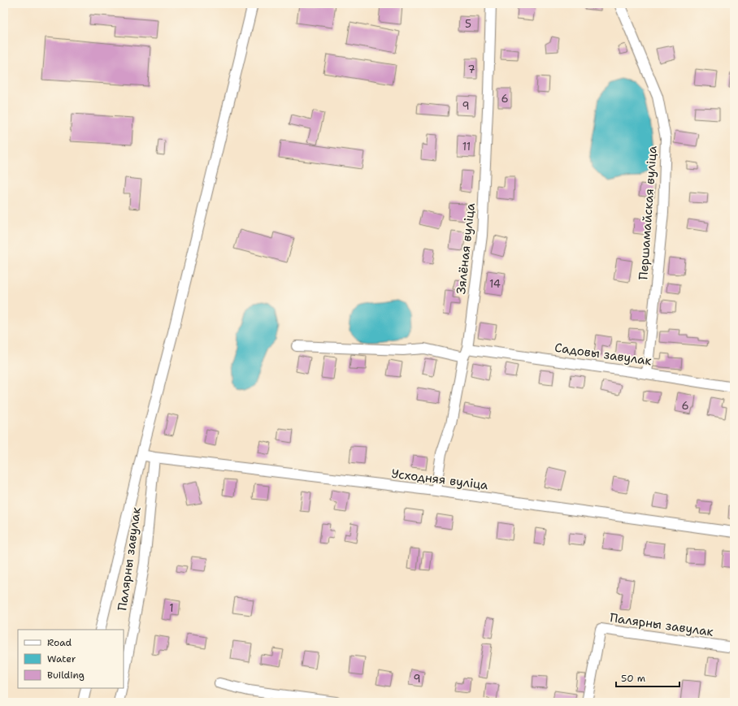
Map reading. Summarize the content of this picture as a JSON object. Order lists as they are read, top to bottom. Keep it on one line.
{"streets":{"street":["Першамайская вуліца","Зялёная вуліца","Садовы завулак","Усходняя вуліца","Палярны завулак"]},"crossings":[["Першамайская вуліца","Садовы завулак"],["Зялёная вуліца","Садовы завулак"],["Зялёная вуліца","Усходняя вуліца"],["Усходняя вуліца","Палярны завулак"]],"house_numbers":["5","7","6","9","11","14","6","1","9"],"legend":["Road","Water","Building"],"scale_bar":"50 m"}
